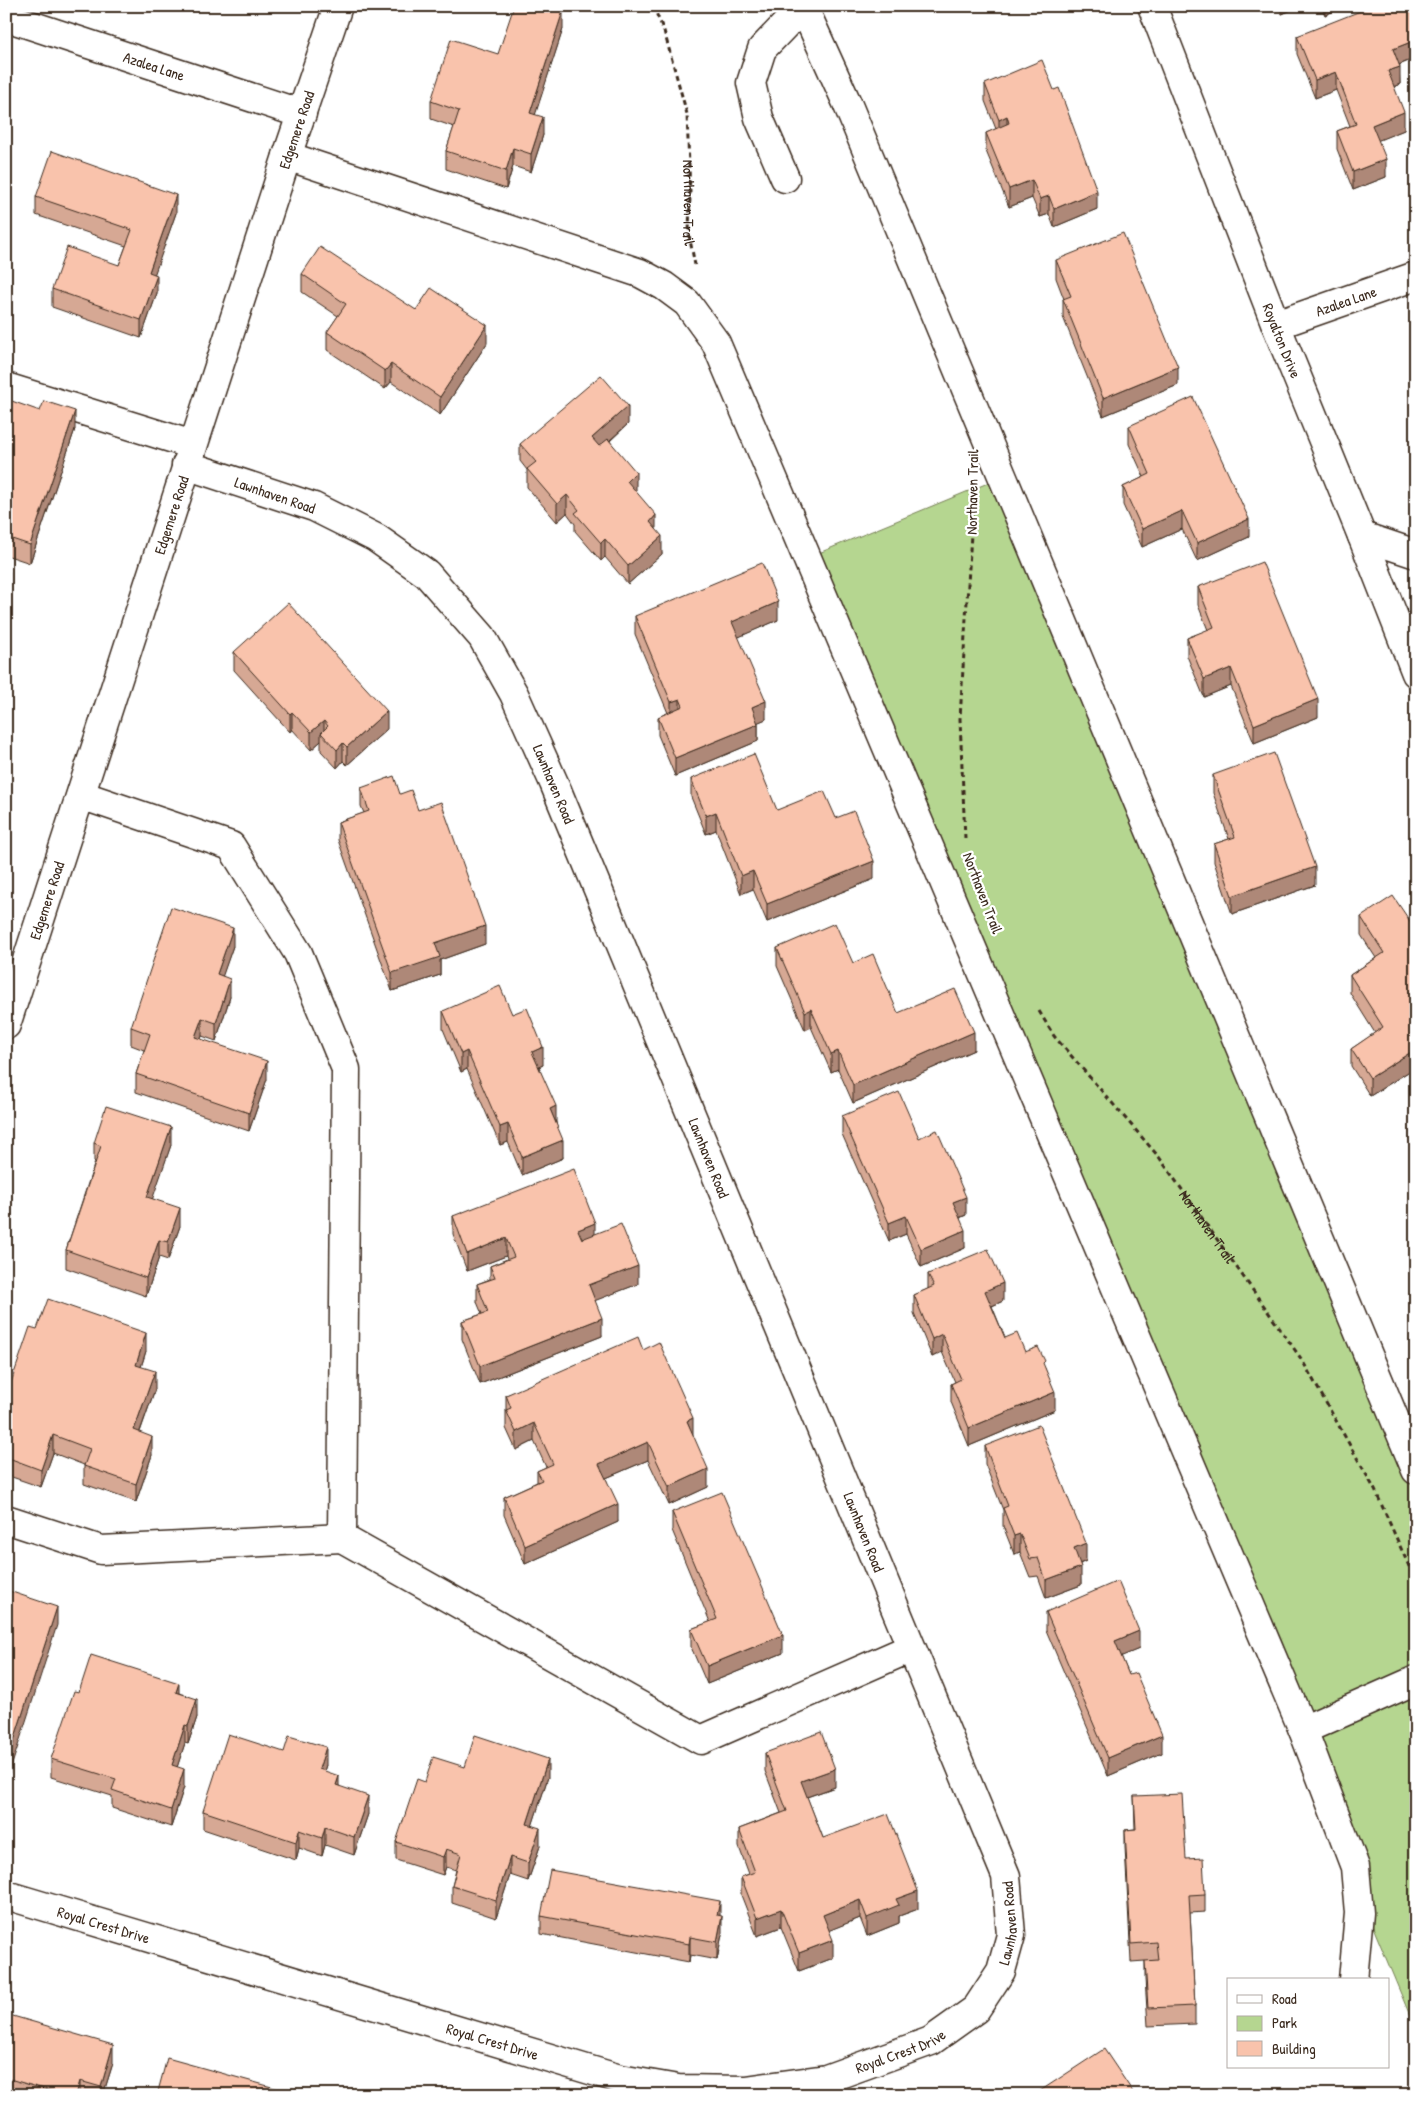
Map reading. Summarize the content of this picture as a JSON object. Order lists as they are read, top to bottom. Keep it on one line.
{"streets":{"street":["Azalea Lane","Edgemere Road","Royalton Drive","Lawnhaven Road","Royal Crest Drive"],"path":["Northaven Trail"]},"crossings":[["Azalea Lane","Edgemere Road"],["Azalea Lane","Royalton Drive"],["Edgemere Road","Lawnhaven Road"],["Lawnhaven Road","Royal Crest Drive"]],"legend":["Road","Park","Building"]}
